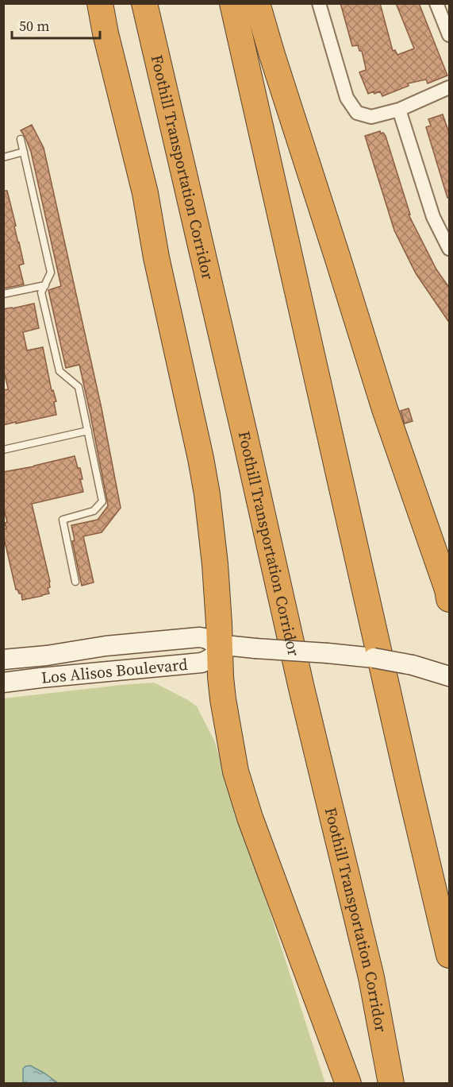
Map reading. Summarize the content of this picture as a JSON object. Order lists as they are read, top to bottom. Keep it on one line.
{"streets":{"highway":["Foothill Transportation Corridor"],"main road":["Los Alisos Boulevard"]},"scale_bar":"50 m"}
